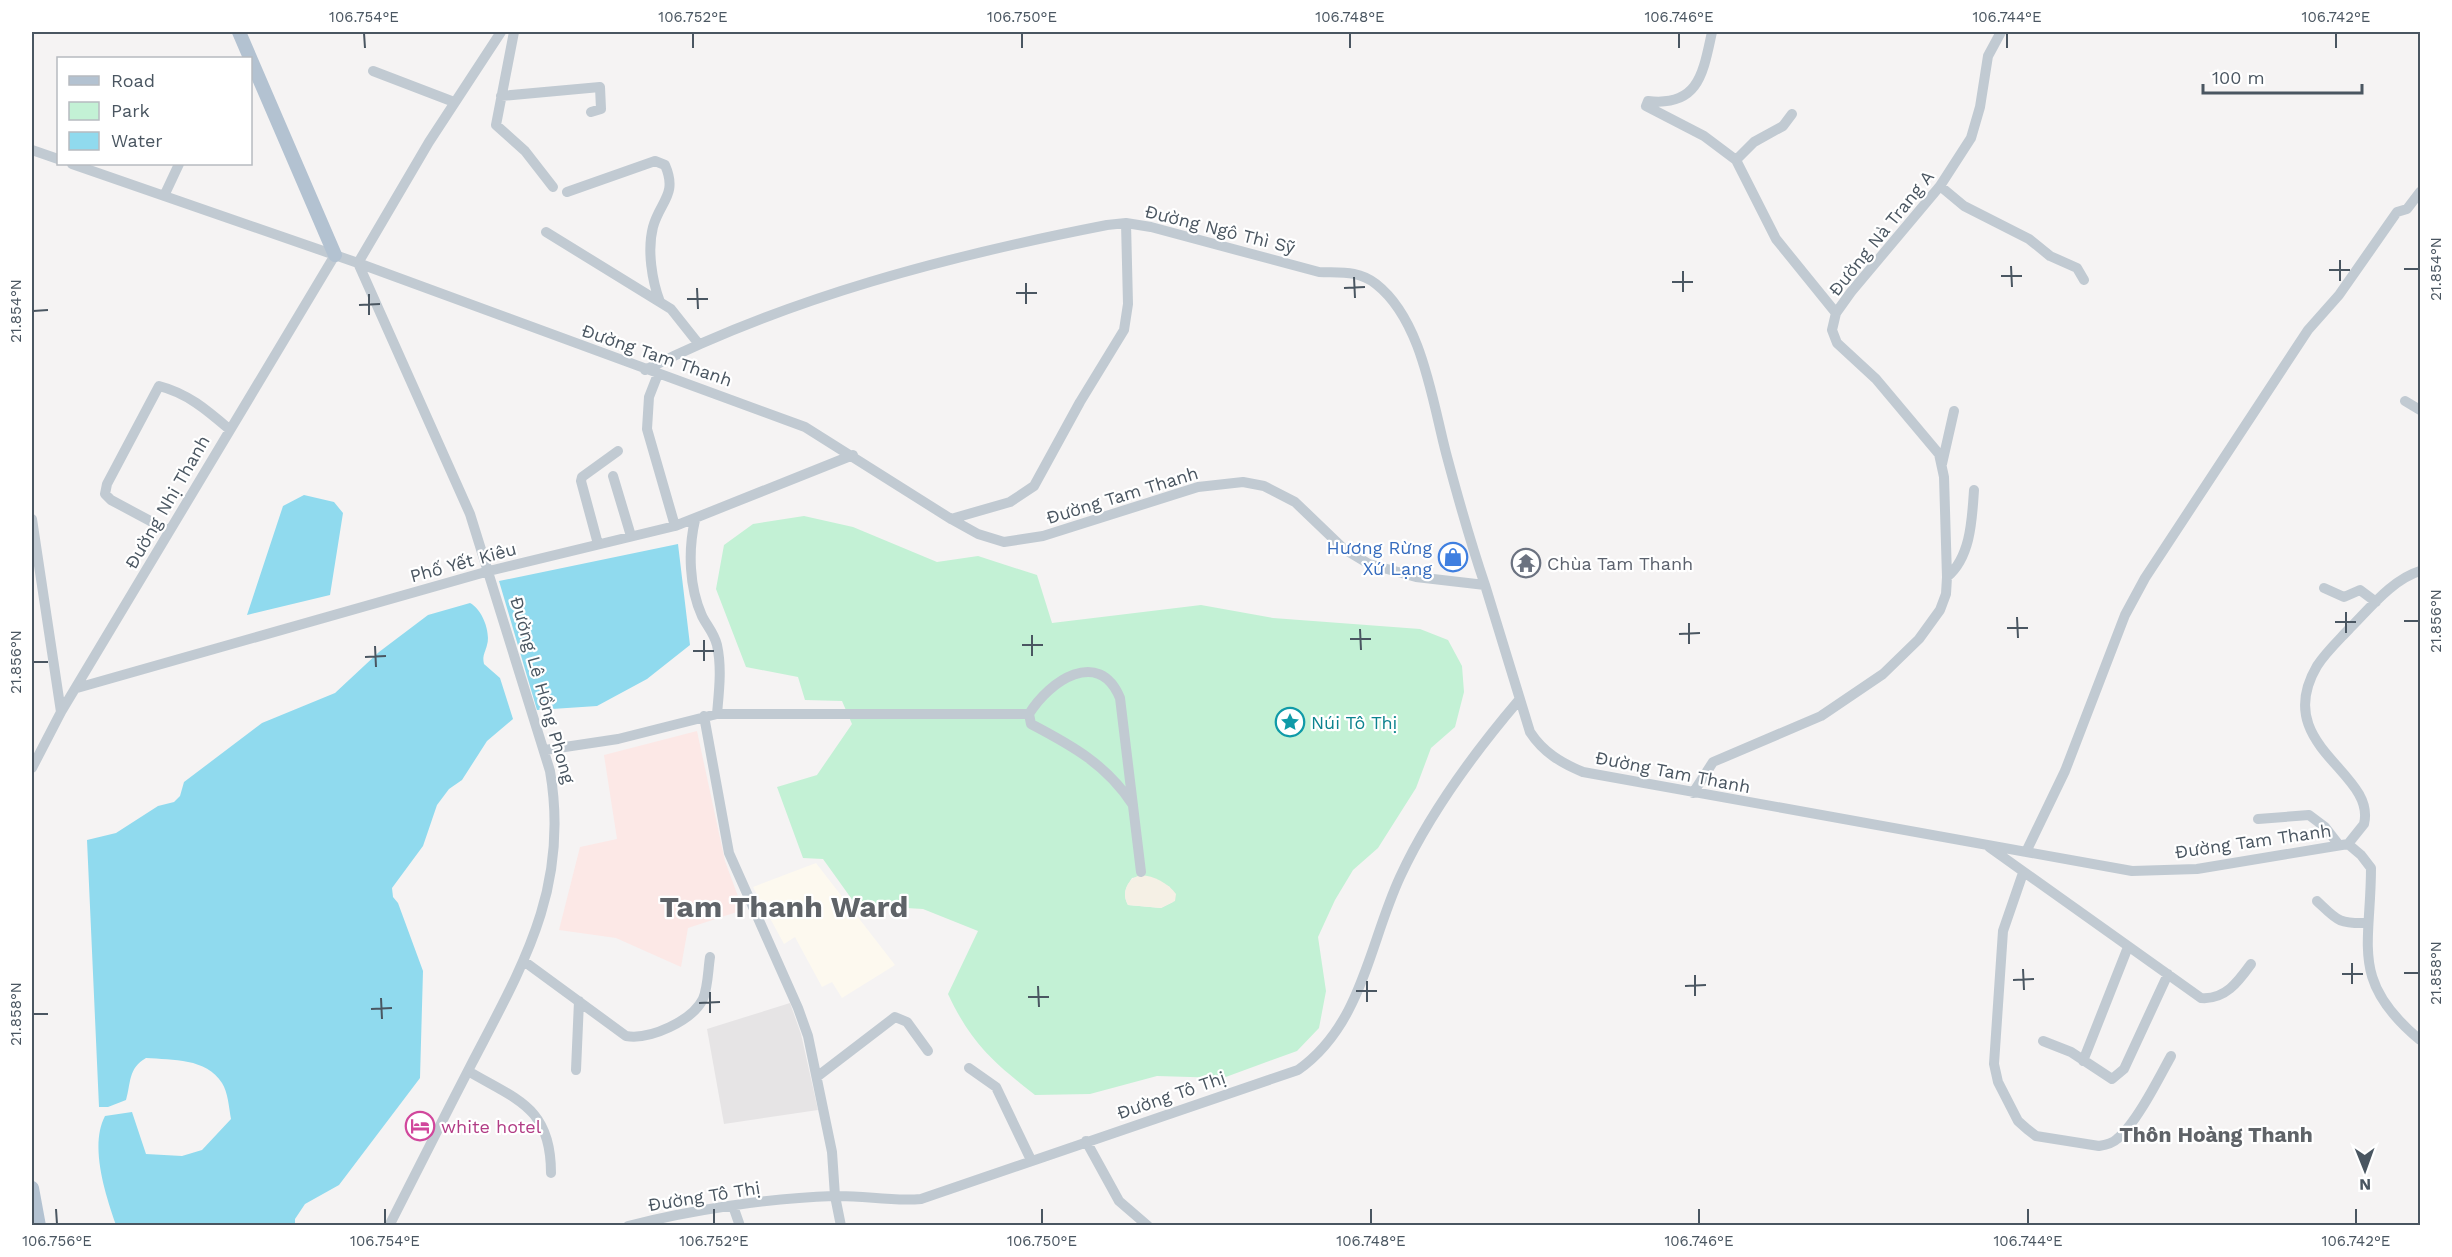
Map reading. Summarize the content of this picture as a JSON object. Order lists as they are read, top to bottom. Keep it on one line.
{"streets":{"street":["Đường Ngô Thì Sỹ","Đường Nà Trang A","Đường Tam Thanh","Đường Nhị Thanh","Phố Yết Kiêu","Đường Lê Hồng Phong","Đường Tô Thị"]},"crossings":[["Đường Ngô Thì Sỹ","Đường Tam Thanh"],["Đường Nà Trang A","Đường Tam Thanh"],["Đường Tam Thanh","Đường Nhị Thanh"],["Đường Tam Thanh","Phố Yết Kiêu"],["Đường Tam Thanh","Đường Lê Hồng Phong"],["Đường Tam Thanh","Đường Tô Thị"],["Đường Nhị Thanh","Phố Yết Kiêu"],["Phố Yết Kiêu","Đường Lê Hồng Phong"]],"districts":["Tam Thanh Ward","Thôn Hoàng Thanh"],"places":{"shop":["Hương Rừng Xứ Lạng"],"temple":["Chùa Tam Thanh"],"place":["Núi Tô Thị"],"hotel":["white hotel"]},"legend":["Road","Park","Water"],"scale_bar":"100 m","north":"bottom","coordinates":["106.754°E","106.752°E","106.750°E","106.748°E","106.746°E","106.744°E","106.742°E","21.854°N","21.856°N","21.858°N","106.756°E"]}
